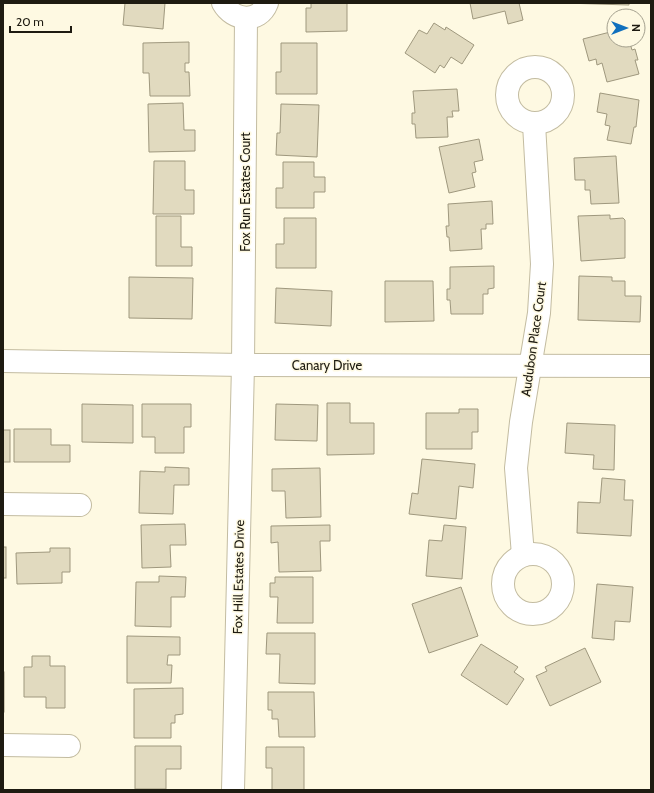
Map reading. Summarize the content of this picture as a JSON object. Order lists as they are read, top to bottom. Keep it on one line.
{"streets":{"street":["Fox Run Estates Court","Audubon Place Court","Canary Drive","Fox Hill Estates Drive"]},"crossings":[["Fox Run Estates Court","Canary Drive"],["Fox Run Estates Court","Fox Hill Estates Drive"],["Audubon Place Court","Canary Drive"],["Canary Drive","Fox Hill Estates Drive"]],"scale_bar":"20 m","north":"right"}
